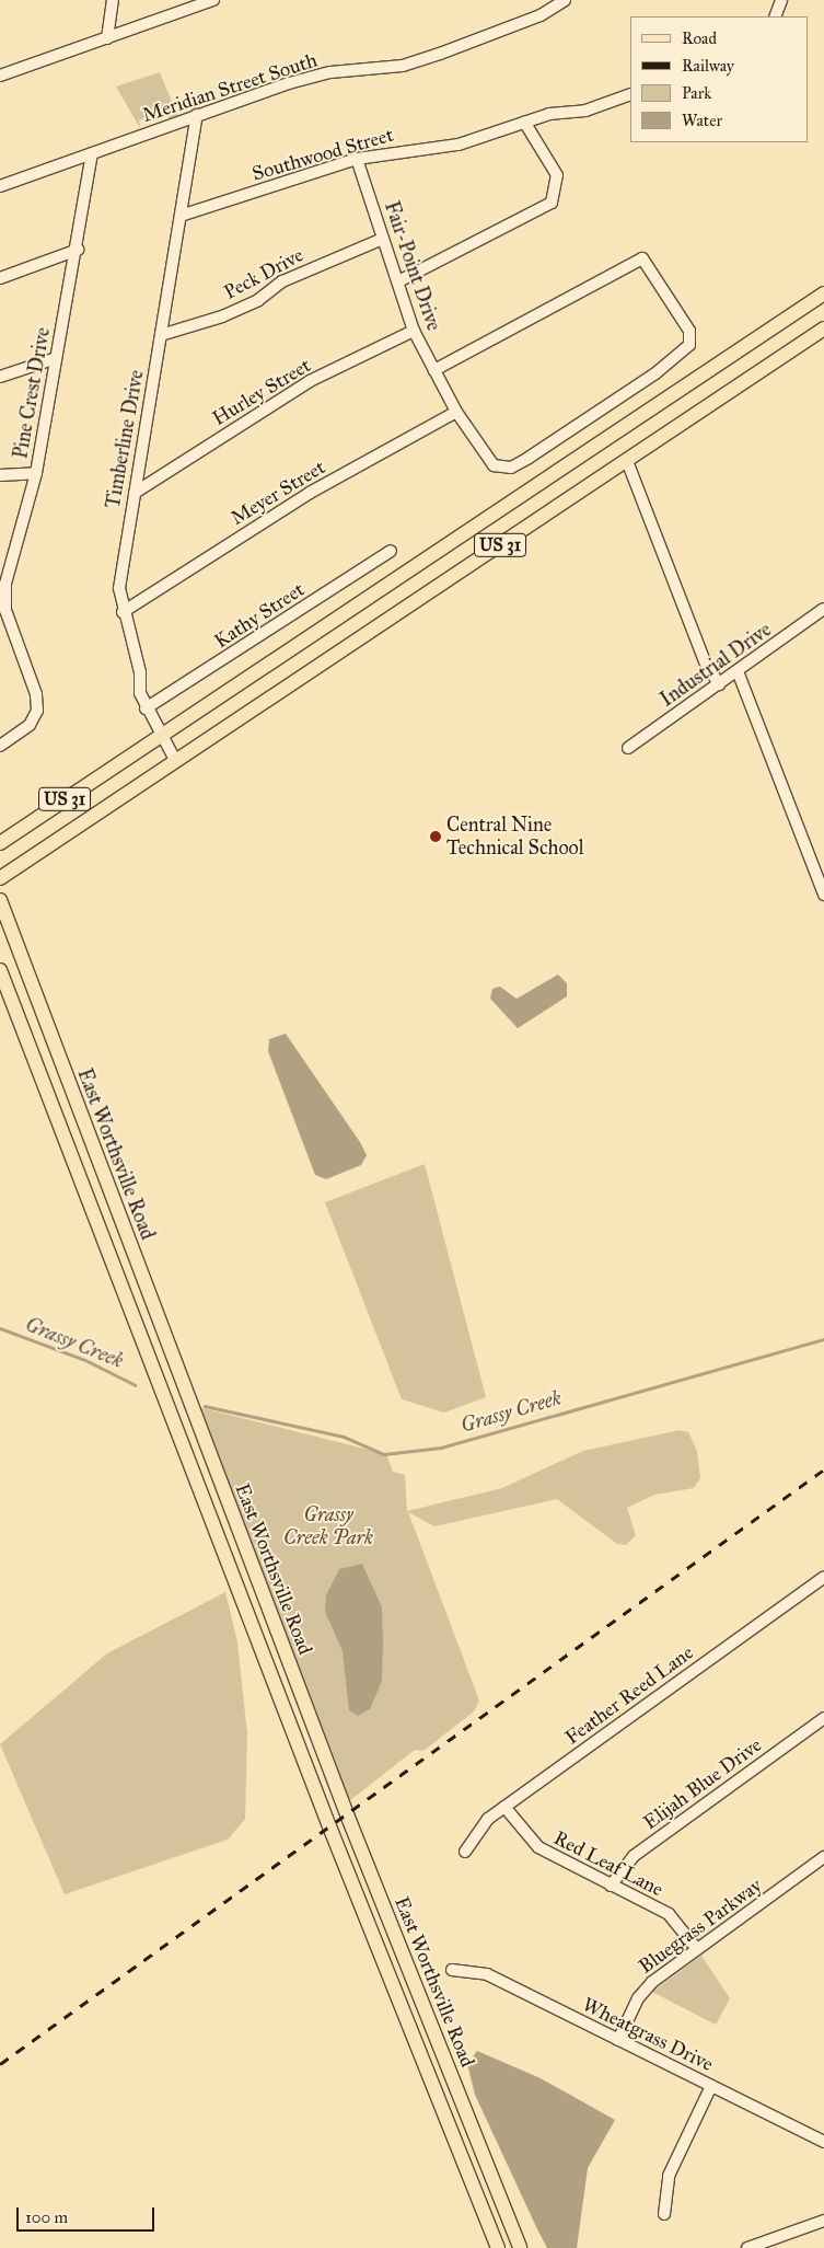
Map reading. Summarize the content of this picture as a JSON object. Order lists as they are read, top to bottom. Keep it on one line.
{"streets":{"main road":["US 31","East Worthsville Road"],"street":["Meridian Street South","Southwood Street","Fair-Point Drive","Peck Drive","Hurley Street","Pine Crest Drive","Timberline Drive","Meyer Street","Kathy Street","Industrial Drive","Feather Reed Lane","Elijah Blue Drive","Red Leaf Lane","Bluegrass Parkway","Wheatgrass Drive"]},"crossings":[["Meridian Street South","Pine Crest Drive"],["Meridian Street South","Timberline Drive"],["Southwood Street","Fair-Point Drive"],["Southwood Street","Timberline Drive"],["Fair-Point Drive","Peck Drive"],["Fair-Point Drive","Hurley Street"],["Fair-Point Drive","Meyer Street"],["Peck Drive","Timberline Drive"],["Hurley Street","Timberline Drive"],["Timberline Drive","Meyer Street"],["Timberline Drive","US 31"],["Timberline Drive","Kathy Street"],["Feather Reed Lane","Red Leaf Lane"],["Elijah Blue Drive","Red Leaf Lane"],["Red Leaf Lane","Bluegrass Parkway"],["Bluegrass Parkway","Wheatgrass Drive"]],"water":["Grassy Creek"],"parks":["Grassy Creek Park"],"places":["Central Nine Technical School"],"legend":["Road","Railway","Park","Water"],"scale_bar":"100 m"}
